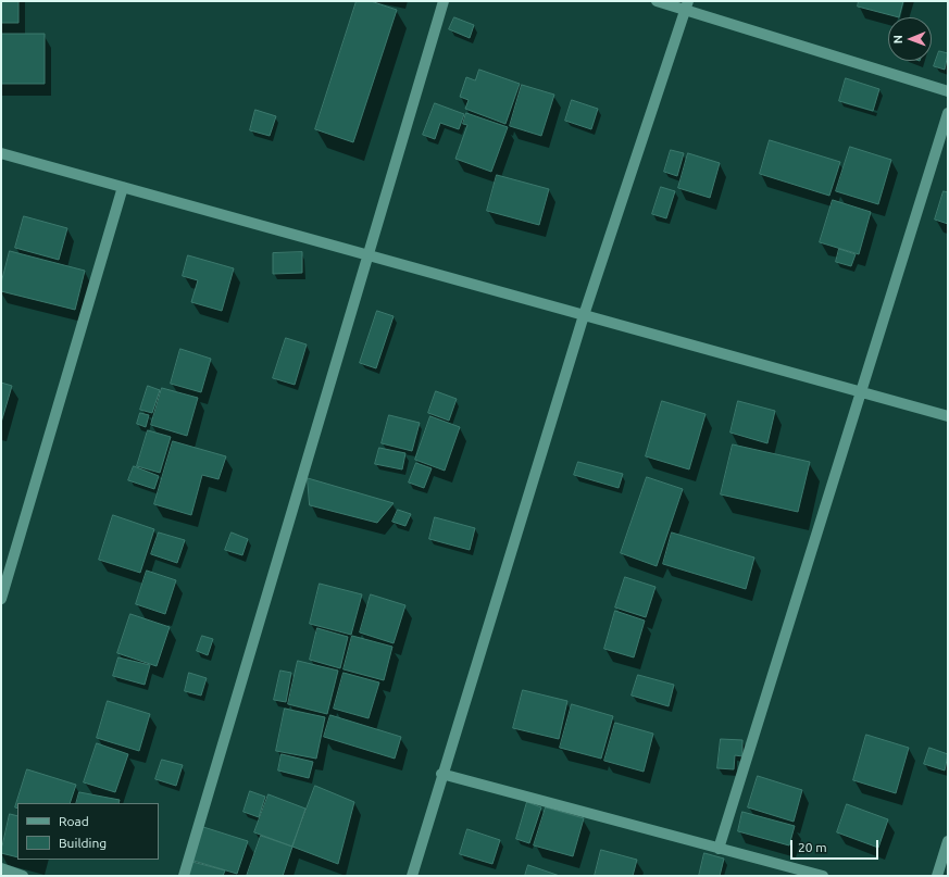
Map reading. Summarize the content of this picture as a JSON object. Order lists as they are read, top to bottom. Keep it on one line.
{"legend":["Road","Building"],"scale_bar":"20 m","north":"left"}
